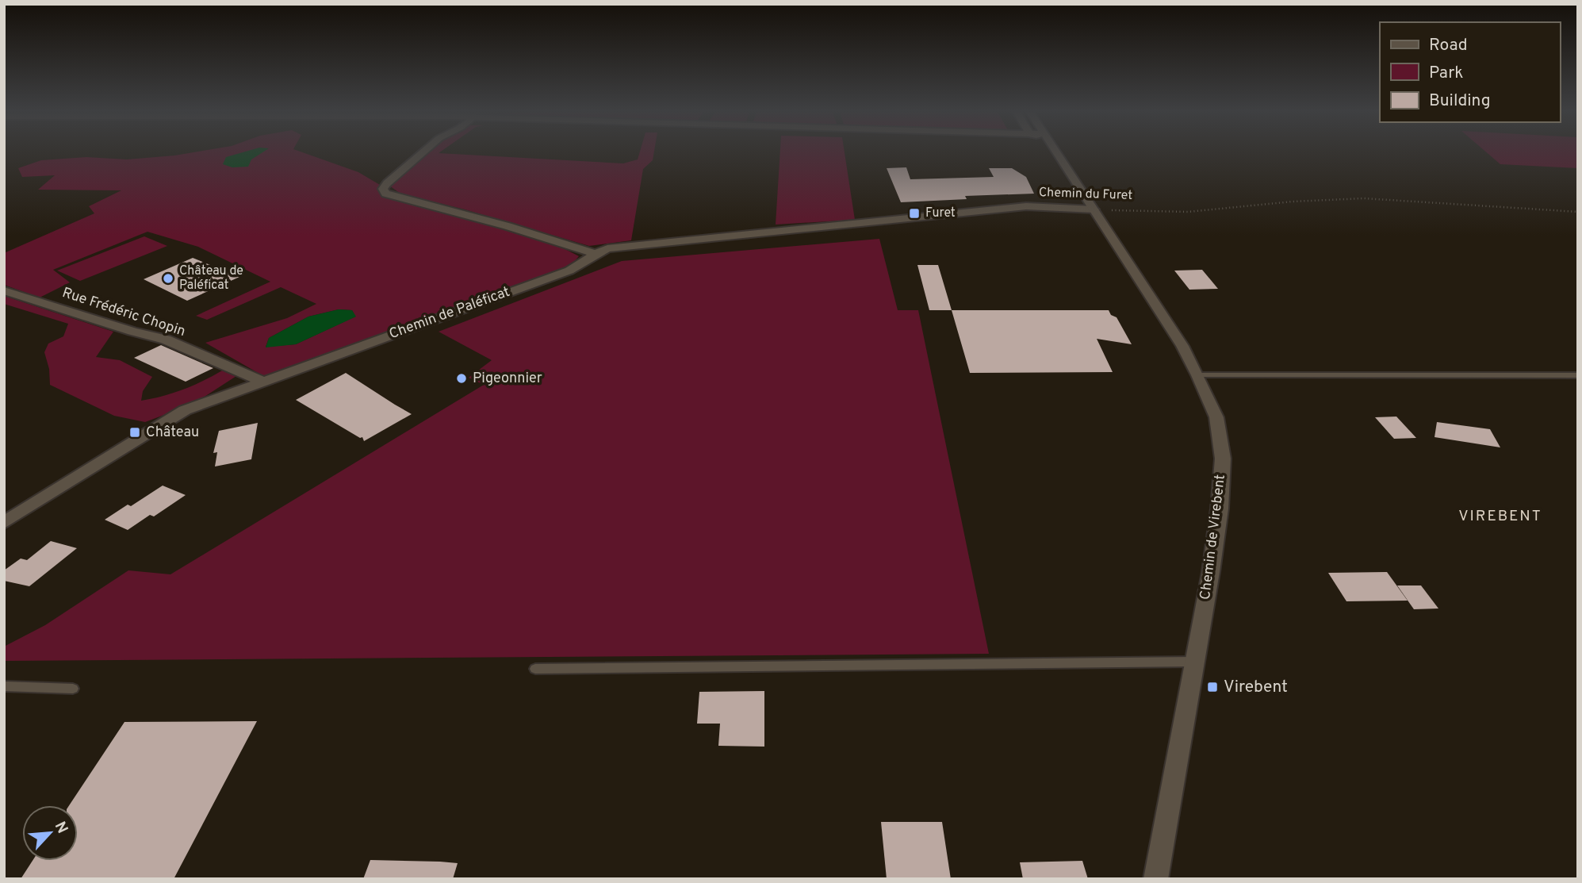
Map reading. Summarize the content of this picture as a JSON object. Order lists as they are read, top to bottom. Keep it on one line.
{"streets":{"street":["Chemin du Furet","Rue Frédéric Chopin","Chemin de Paléficat","Chemin de Virebent"]},"crossings":[["Chemin du Furet","Chemin de Paléficat"],["Chemin du Furet","Chemin de Virebent"],["Rue Frédéric Chopin","Chemin de Paléficat"]],"districts":["VIREBENT"],"places":{"transit":["Furet","Château","Virebent"],"other":["Château de Paléficat","Pigeonnier"]},"legend":["Road","Park","Building"],"north":"top right"}
